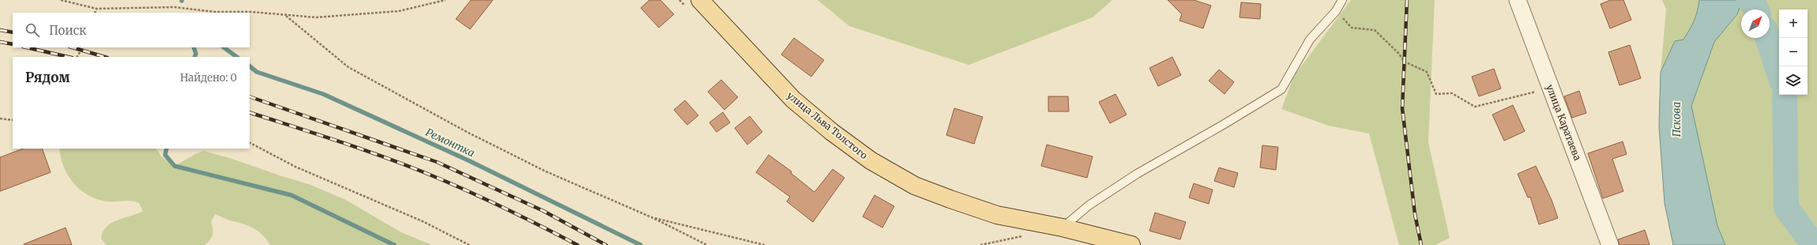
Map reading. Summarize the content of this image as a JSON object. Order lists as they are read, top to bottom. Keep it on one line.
{"streets":{"main road":["улица Льва Толстого"],"street":["улица Каратаева"]},"water":["Пскова","Ремонтка"],"north":"top right","page":{"map_buttons":["+","−"],"search":"Поиск","heading":["Рядом","Найдено: 0"]}}
